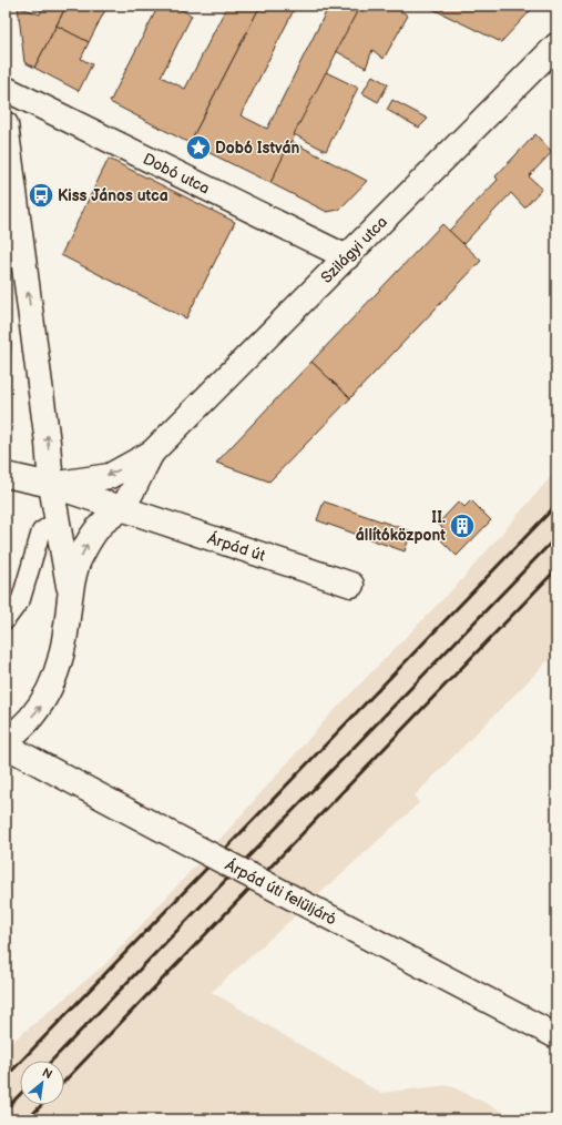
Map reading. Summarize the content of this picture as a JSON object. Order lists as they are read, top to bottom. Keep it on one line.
{"streets":{"street":["Dobó utca","Szilágyi utca","Árpád út","Árpád úti felüljáró"]},"crossings":[["Dobó utca","Szilágyi utca"],["Szilágyi utca","Árpád út"]],"places":{"place":["Dobó István"],"bus stop":["Kiss János utca"],"building":["II. állítóközpont"]},"north":"top right"}
